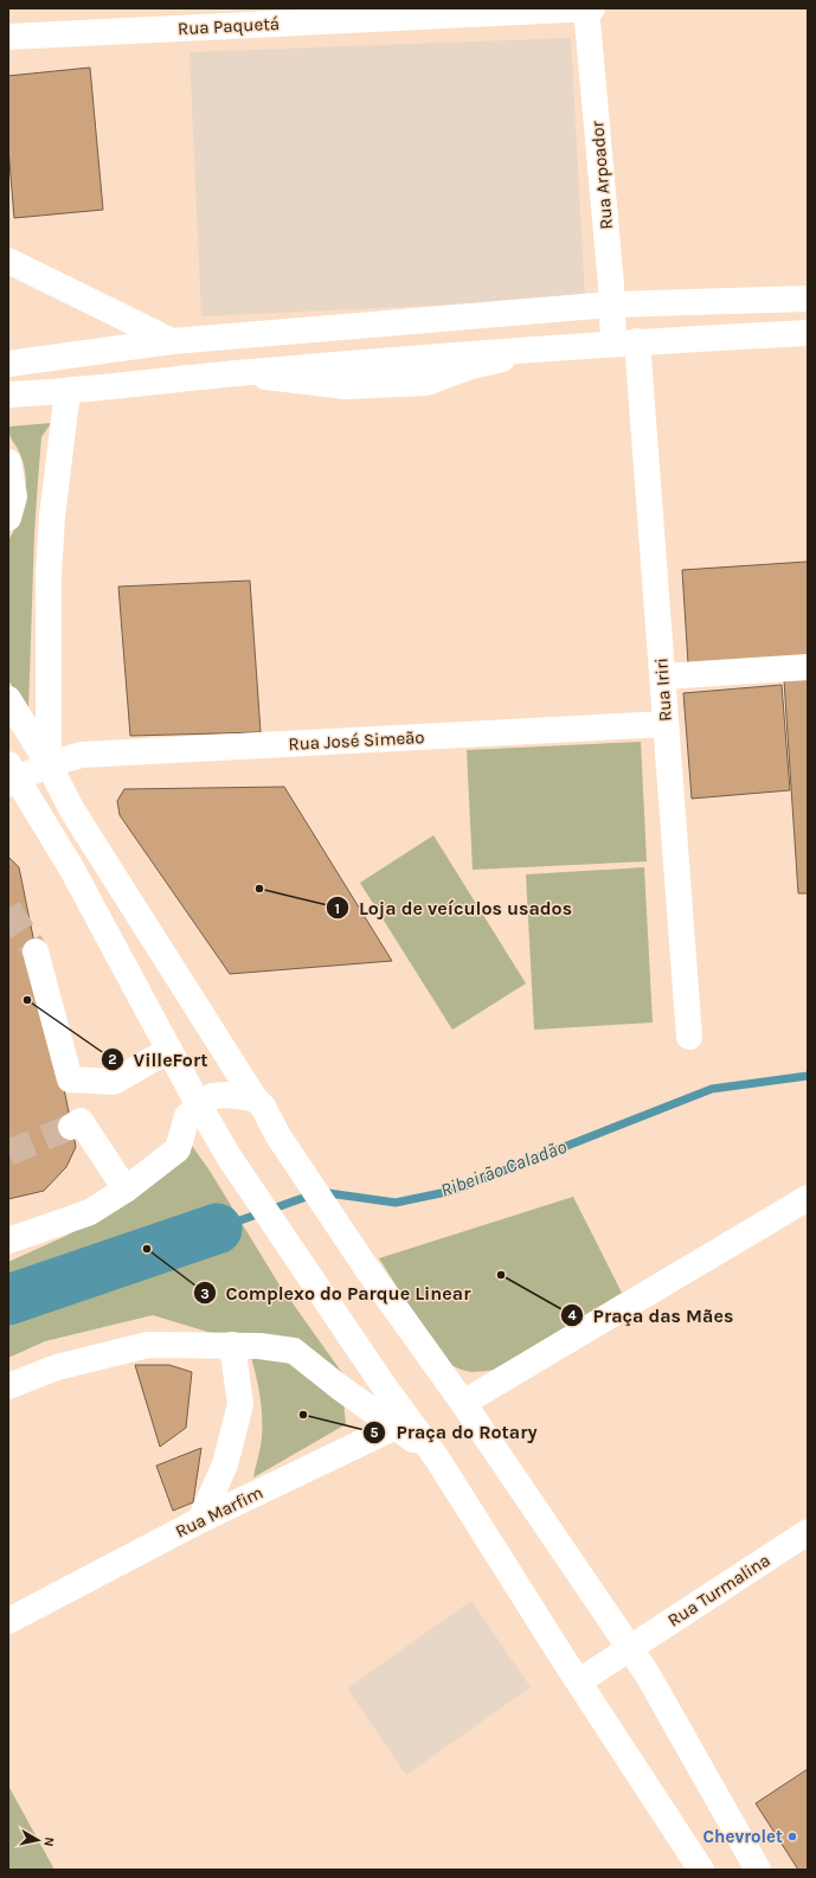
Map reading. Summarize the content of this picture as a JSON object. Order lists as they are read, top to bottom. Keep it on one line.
{"streets":{"main road":["Rua Paquetá","Rua Arpoador","Rua Iriri","Rua José Simeão","Rua Marfim","Rua Turmalina"]},"crossings":[["Rua Paquetá","Rua Arpoador"],["Rua Arpoador","Rua Iriri"],["Rua Iriri","Rua José Simeão"]],"water":["Ribeirão Caladão"],"places":["Loja de veículos usados","VilleFort","Complexo do Parque Linear","Praça das Mães","Praça do Rotary","Chevrolet"],"north":"right"}
